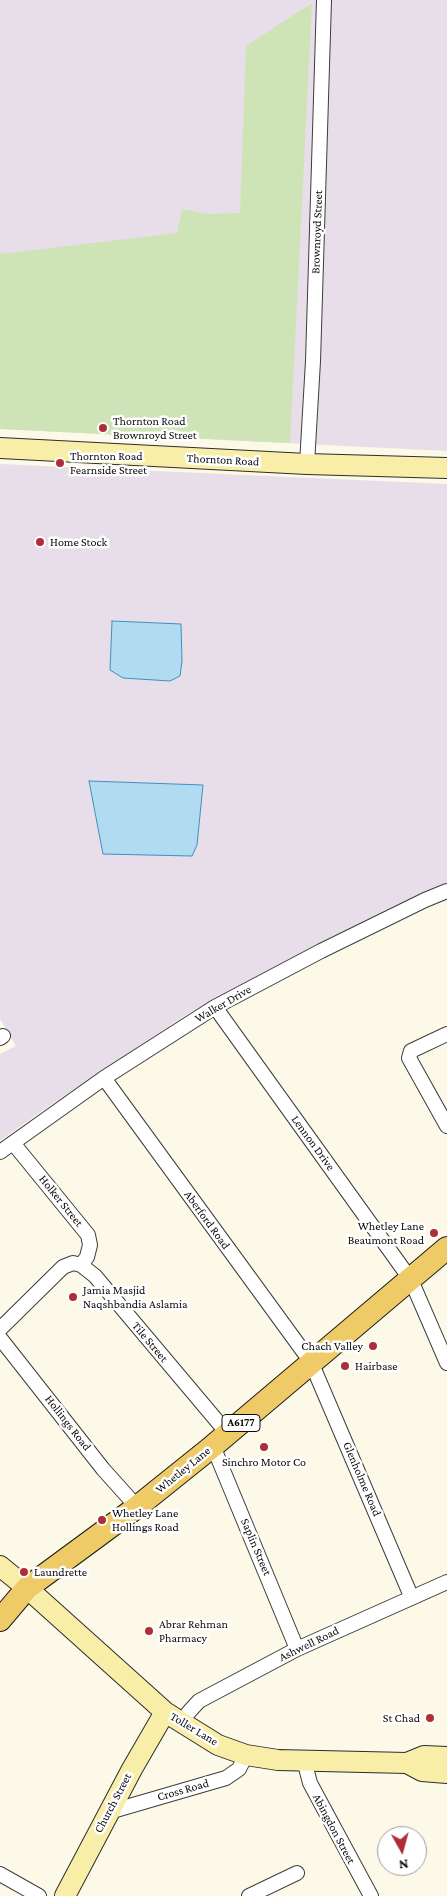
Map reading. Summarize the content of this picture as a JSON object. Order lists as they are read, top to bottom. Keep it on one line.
{"streets":{"main road":["Thornton Road","A6177","Whetley Lane","Toller Lane","Church Street"],"street":["Brownroyd Street","Walker Drive","Lennon Drive","Holker Street","Aberford Road","Tile Street","Hollings Road","Glenholme Road","Saplin Street","Ashwell Road","Cross Road","Abingdon Street"]},"crossings":[["Brownroyd Street","Thornton Road"],["Walker Drive","Lennon Drive"],["Walker Drive","Holker Street"],["Walker Drive","Aberford Road"],["Lennon Drive","Whetley Lane"],["Holker Street","Tile Street"],["Aberford Road","Whetley Lane"],["Aberford Road","Glenholme Road"],["Tile Street","Whetley Lane"],["Tile Street","Saplin Street"],["Hollings Road","Whetley Lane"],["A6177","Whetley Lane"],["A6177","Toller Lane"],["Whetley Lane","Glenholme Road"],["Whetley Lane","Saplin Street"],["Whetley Lane","Toller Lane"],["Glenholme Road","Ashwell Road"],["Saplin Street","Ashwell Road"],["Ashwell Road","Toller Lane"],["Toller Lane","Cross Road"],["Toller Lane","Church Street"],["Toller Lane","Abingdon Street"],["Cross Road","Church Street"]],"places":["Thornton Road Brownroyd Street","Thornton Road Fearnside Street","Home Stock","Whetley Lane Beaumont Road","Jamia Masjid Naqshbandia Aslamia","Chach Valley","Hairbase","Sinchro Motor Co","Whetley Lane Hollings Road","Laundrette","Abrar Rehman Pharmacy","St Chad"],"north":"bottom"}
